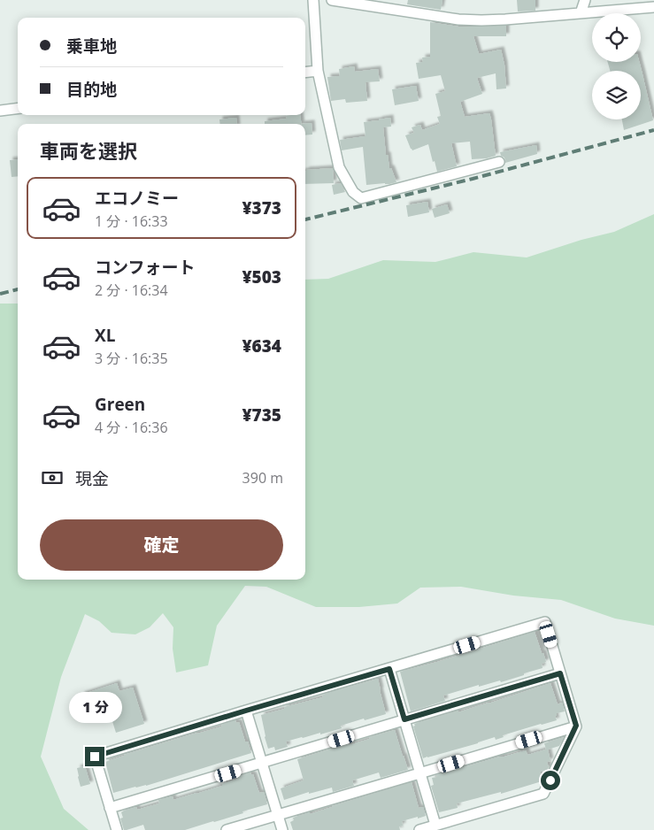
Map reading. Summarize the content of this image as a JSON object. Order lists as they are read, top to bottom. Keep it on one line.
{"page":{"banner":["乗車地","目的地"],"heading":"車両を選択","list":[{"name":"エコノミー","note":"1 分 · 16:33","value":"¥373"},{"name":"コンフォート","note":"2 分 · 16:34","value":"¥503"},{"name":"XL","note":"3 分 · 16:35","value":"¥634"},{"name":"Green","note":"4 分 · 16:36","value":"¥735"}],"pay":["現金","390 m"],"buttons":"確定","bubble":"1 分"}}
